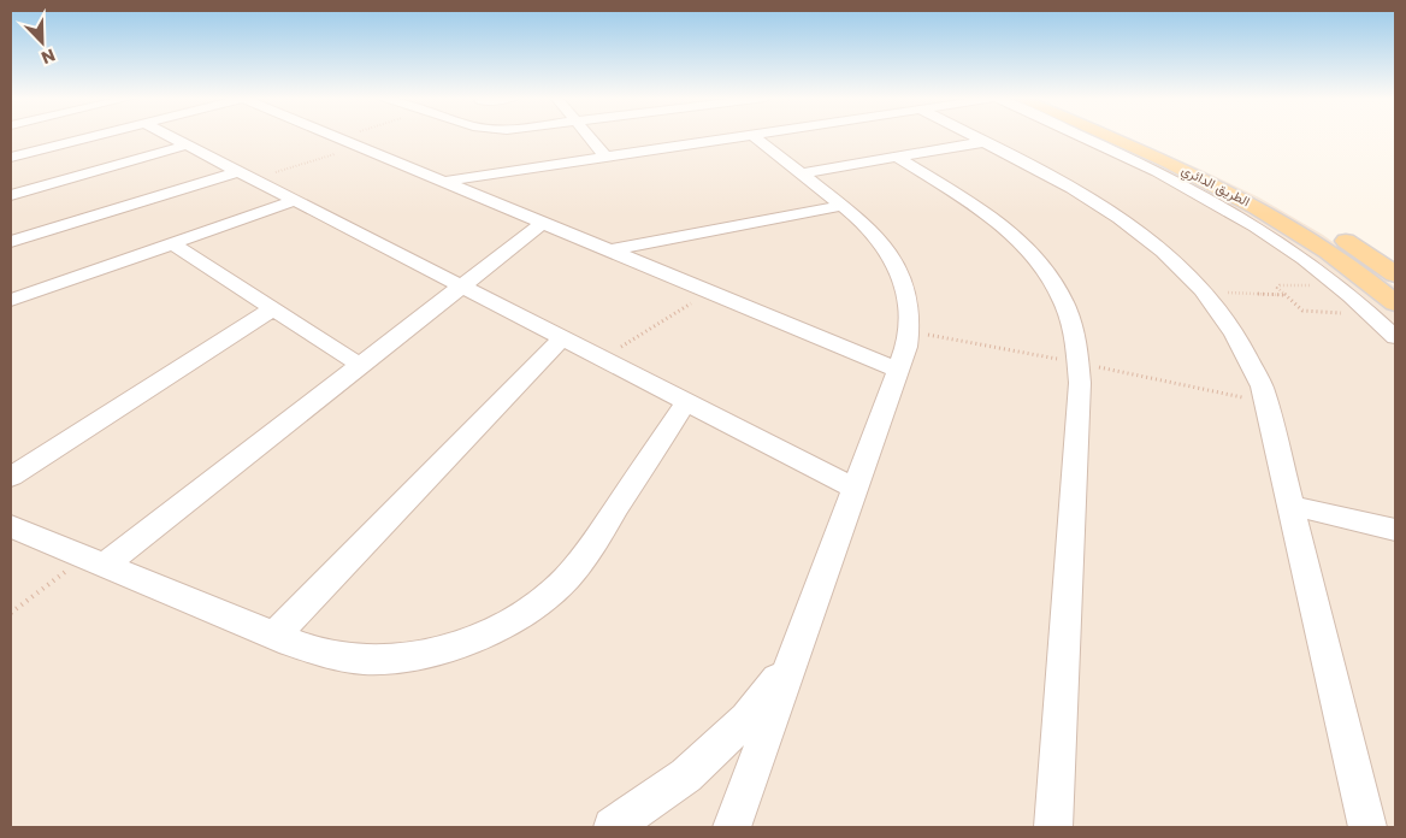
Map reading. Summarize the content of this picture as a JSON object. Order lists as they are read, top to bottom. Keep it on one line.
{"streets":{"main road":["الطريق الدائري"]},"north":"bottom right"}
